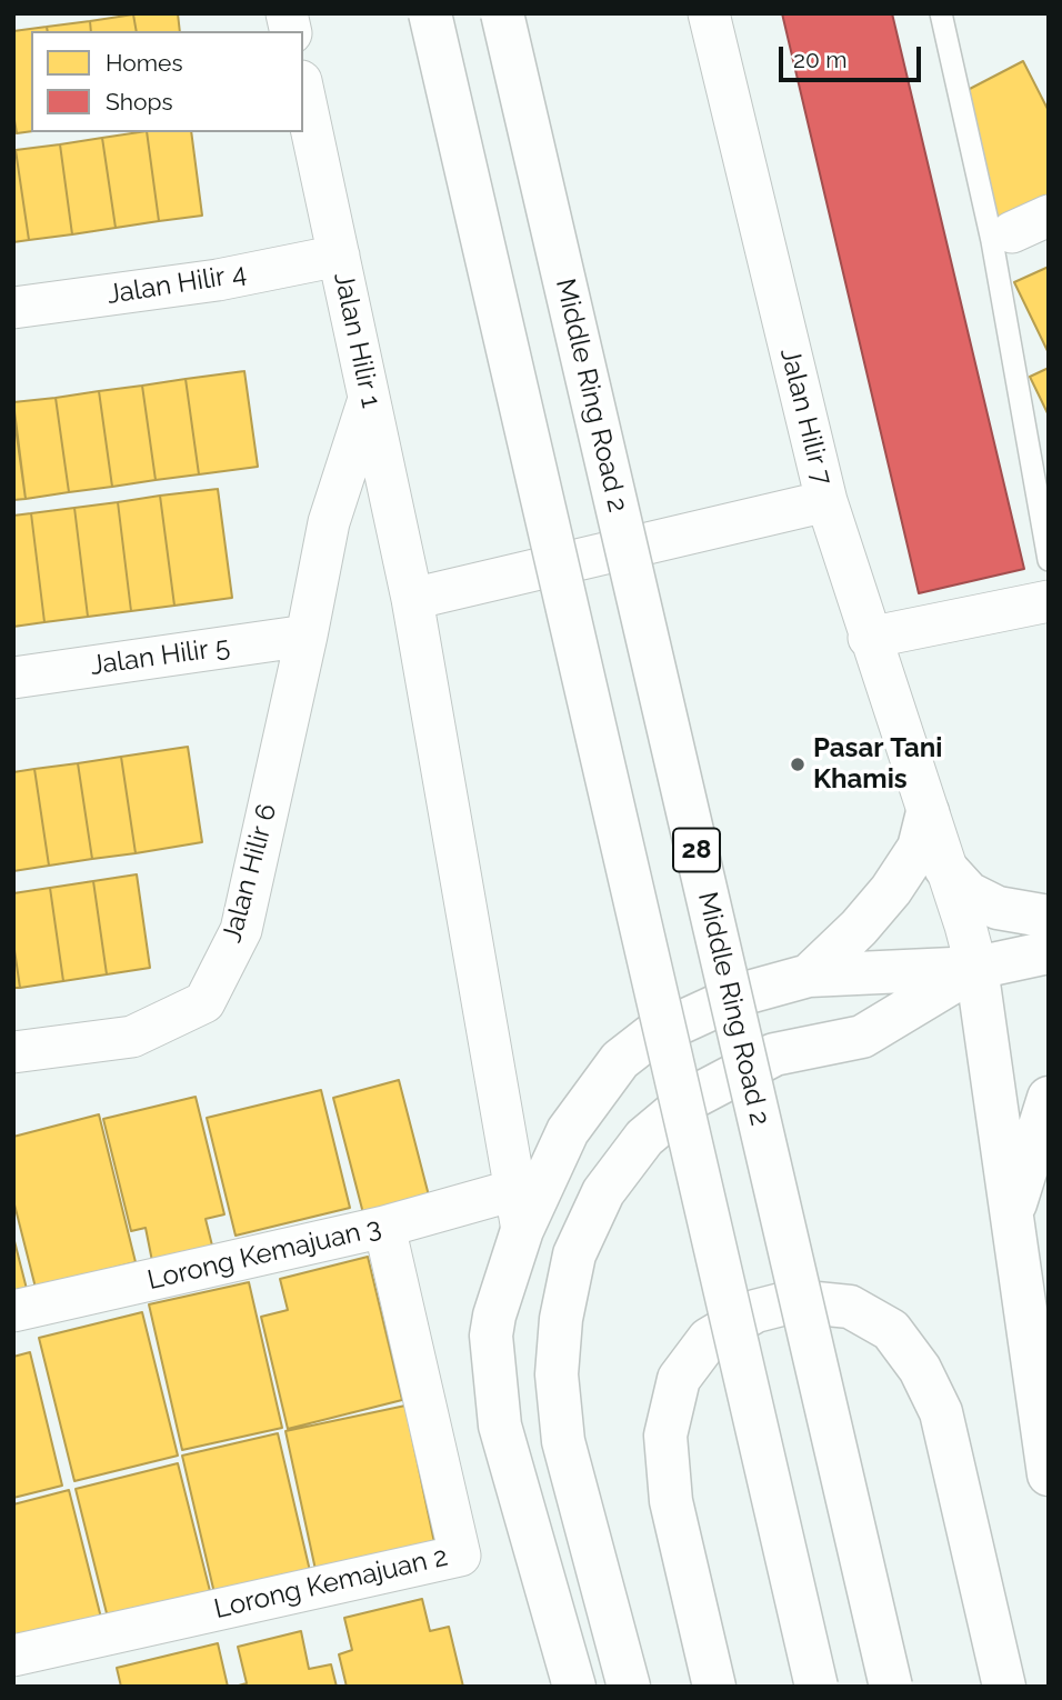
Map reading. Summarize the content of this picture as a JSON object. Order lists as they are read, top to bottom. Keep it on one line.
{"streets":{"main road":["Middle Ring Road 2","28"],"street":["Jalan Hilir 4","Jalan Hilir 1","Jalan Hilir 7","Jalan Hilir 5","Jalan Hilir 6","Lorong Kemajuan 3","Lorong Kemajuan 2"]},"crossings":[["Jalan Hilir 4","Jalan Hilir 1"],["Jalan Hilir 1","Jalan Hilir 6"],["Jalan Hilir 1","Lorong Kemajuan 3"],["Jalan Hilir 5","Jalan Hilir 6"],["Lorong Kemajuan 3","Lorong Kemajuan 2"]],"places":["Pasar Tani Khamis"],"legend":["Homes","Shops"],"scale_bar":"20 m"}
